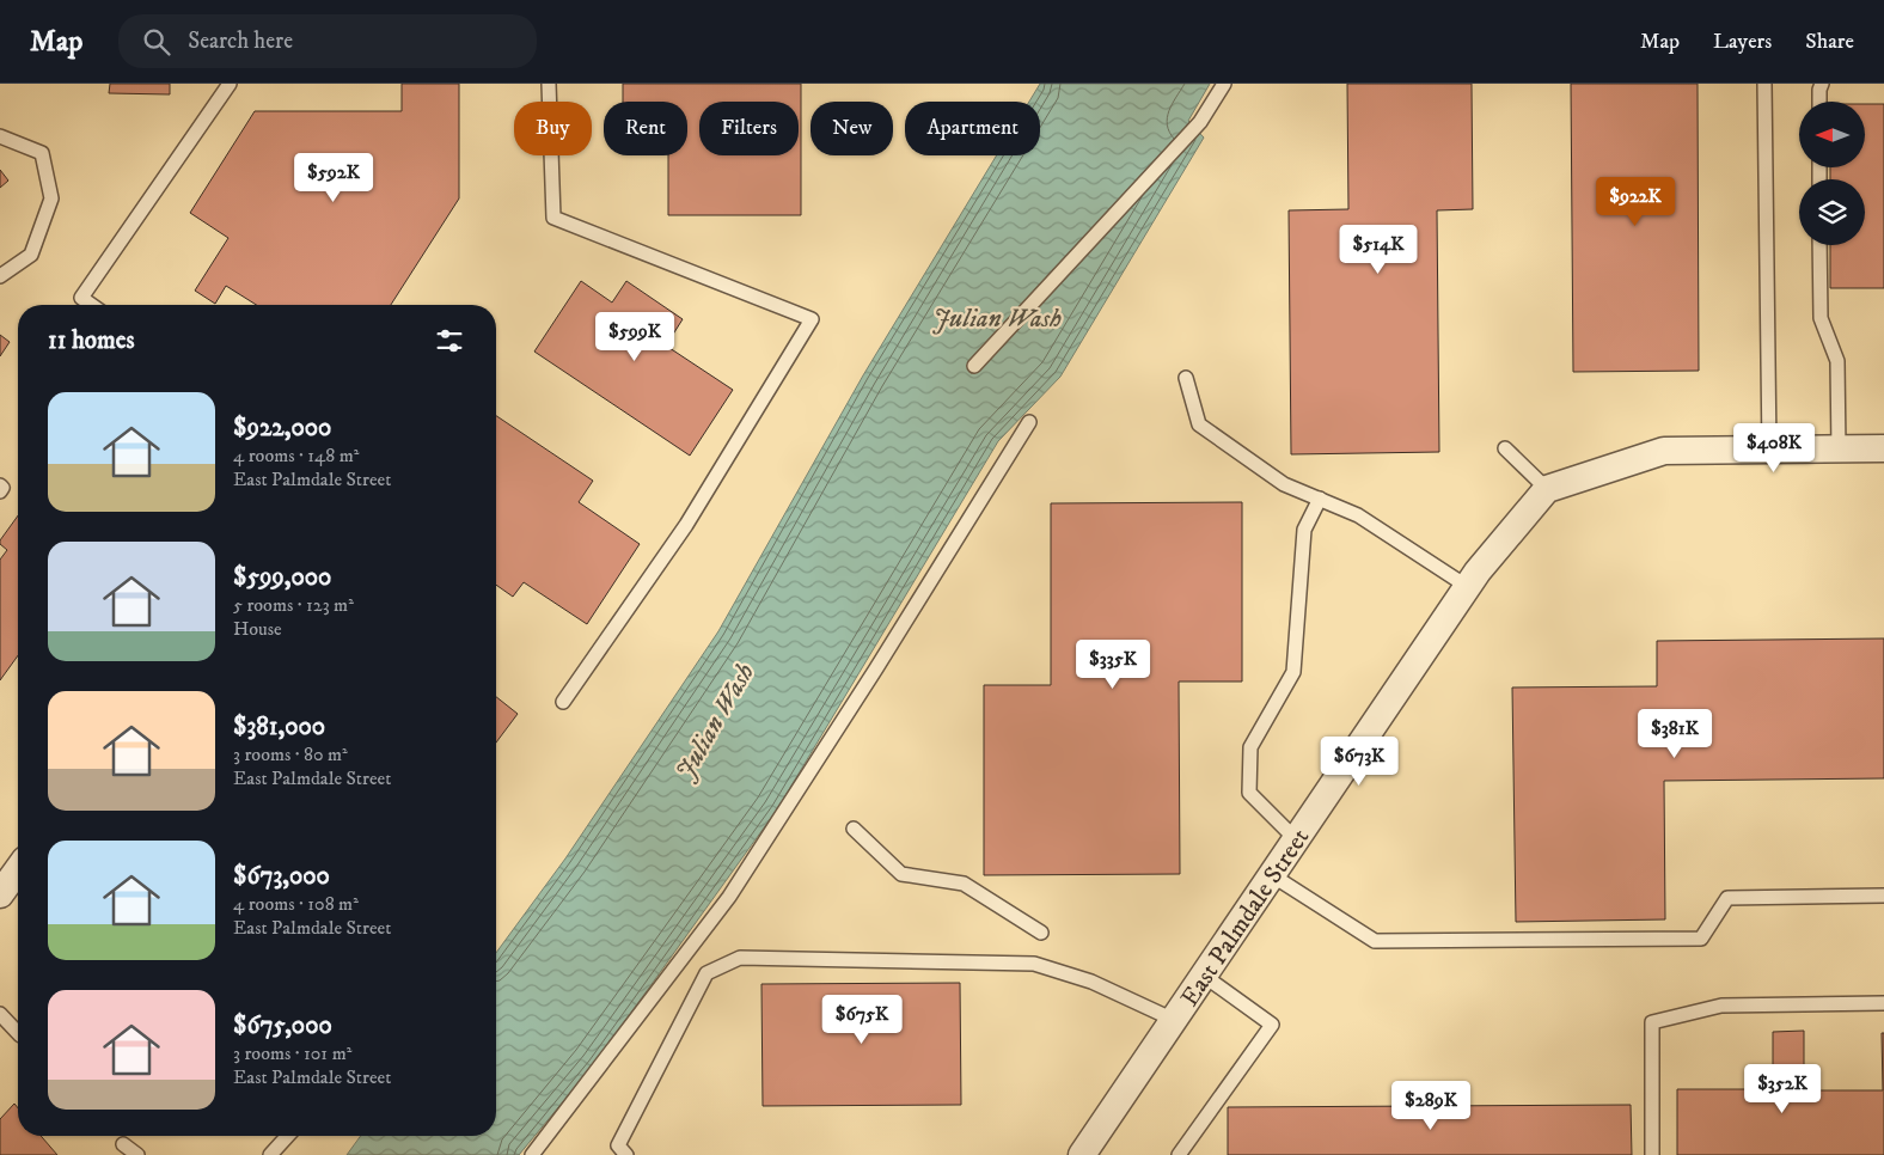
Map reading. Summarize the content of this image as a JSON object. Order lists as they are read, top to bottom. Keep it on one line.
{"streets":{"street":["East Palmdale Street"]},"water":["Julian Wash"],"north":"left","page":{"header":"Map","search":"Search here","nav":["Map","Layers","Share"],"chip":["Buy","Rent","Filters","New","Apartment"],"price":["$592K","$922K","$514K","$599K","$408K","$335K","$381K","$673K","$675K","$352K","$289K"],"heading":"11 homes","list":[{"name":"$922,000","note":"4 rooms · 148 m² · East Palmdale Street"},{"name":"$599,000","note":"5 rooms · 123 m² · House"},{"name":"$381,000","note":"3 rooms · 80 m² · East Palmdale Street"},{"name":"$673,000","note":"4 rooms · 108 m² · East Palmdale Street"},{"name":"$675,000","note":"3 rooms · 101 m² · East Palmdale Street"}]}}
